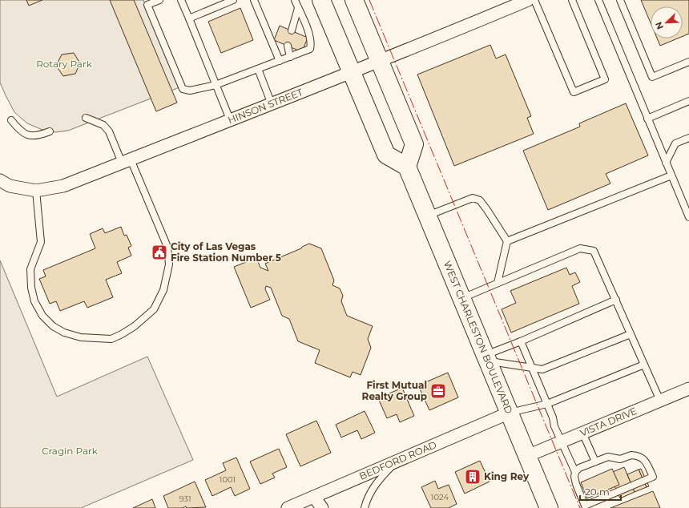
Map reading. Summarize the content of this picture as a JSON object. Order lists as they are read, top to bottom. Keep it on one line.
{"streets":{"main road":["WEST CHARLESTON BOULEVARD"],"street":["HINSON STREET","VISTA DRIVE","BEDFORD ROAD"]},"crossings":[["WEST CHARLESTON BOULEVARD","VISTA DRIVE"],["WEST CHARLESTON BOULEVARD","BEDFORD ROAD"]],"parks":["Rotary Park","Cragin Park"],"places":{"public building":["City of Las Vegas Fire Station Number 5"],"office":["First Mutual Realty Group"],"building":["King Rey"]},"house_numbers":["1001","1024","931"],"scale_bar":"20 m","north":"bottom left"}
